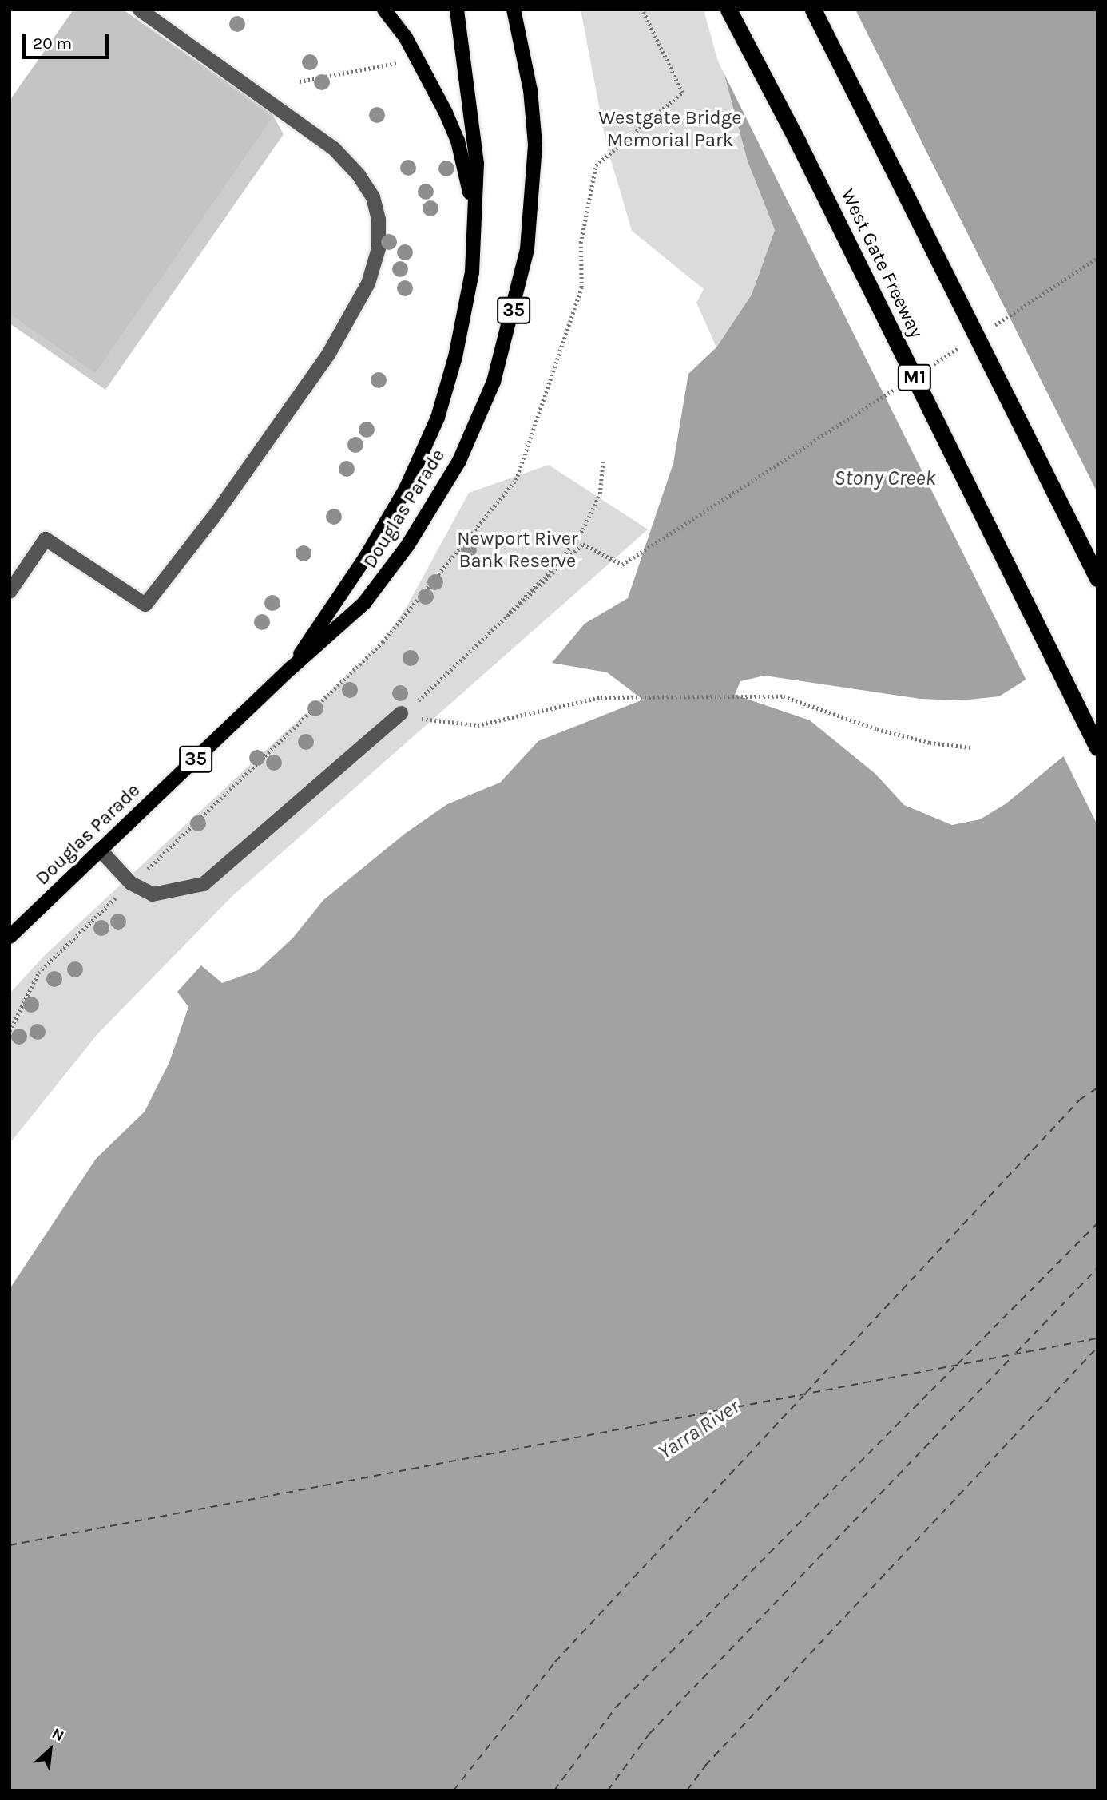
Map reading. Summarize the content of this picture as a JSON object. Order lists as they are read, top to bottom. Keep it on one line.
{"streets":{"highway":["West Gate Freeway","M1"],"main road":["35","Douglas Parade"]},"water":["Stony Creek","Yarra River"],"parks":["Westgate Bridge Memorial Park","Newport River Bank Reserve"],"scale_bar":"20 m","north":"top right"}
